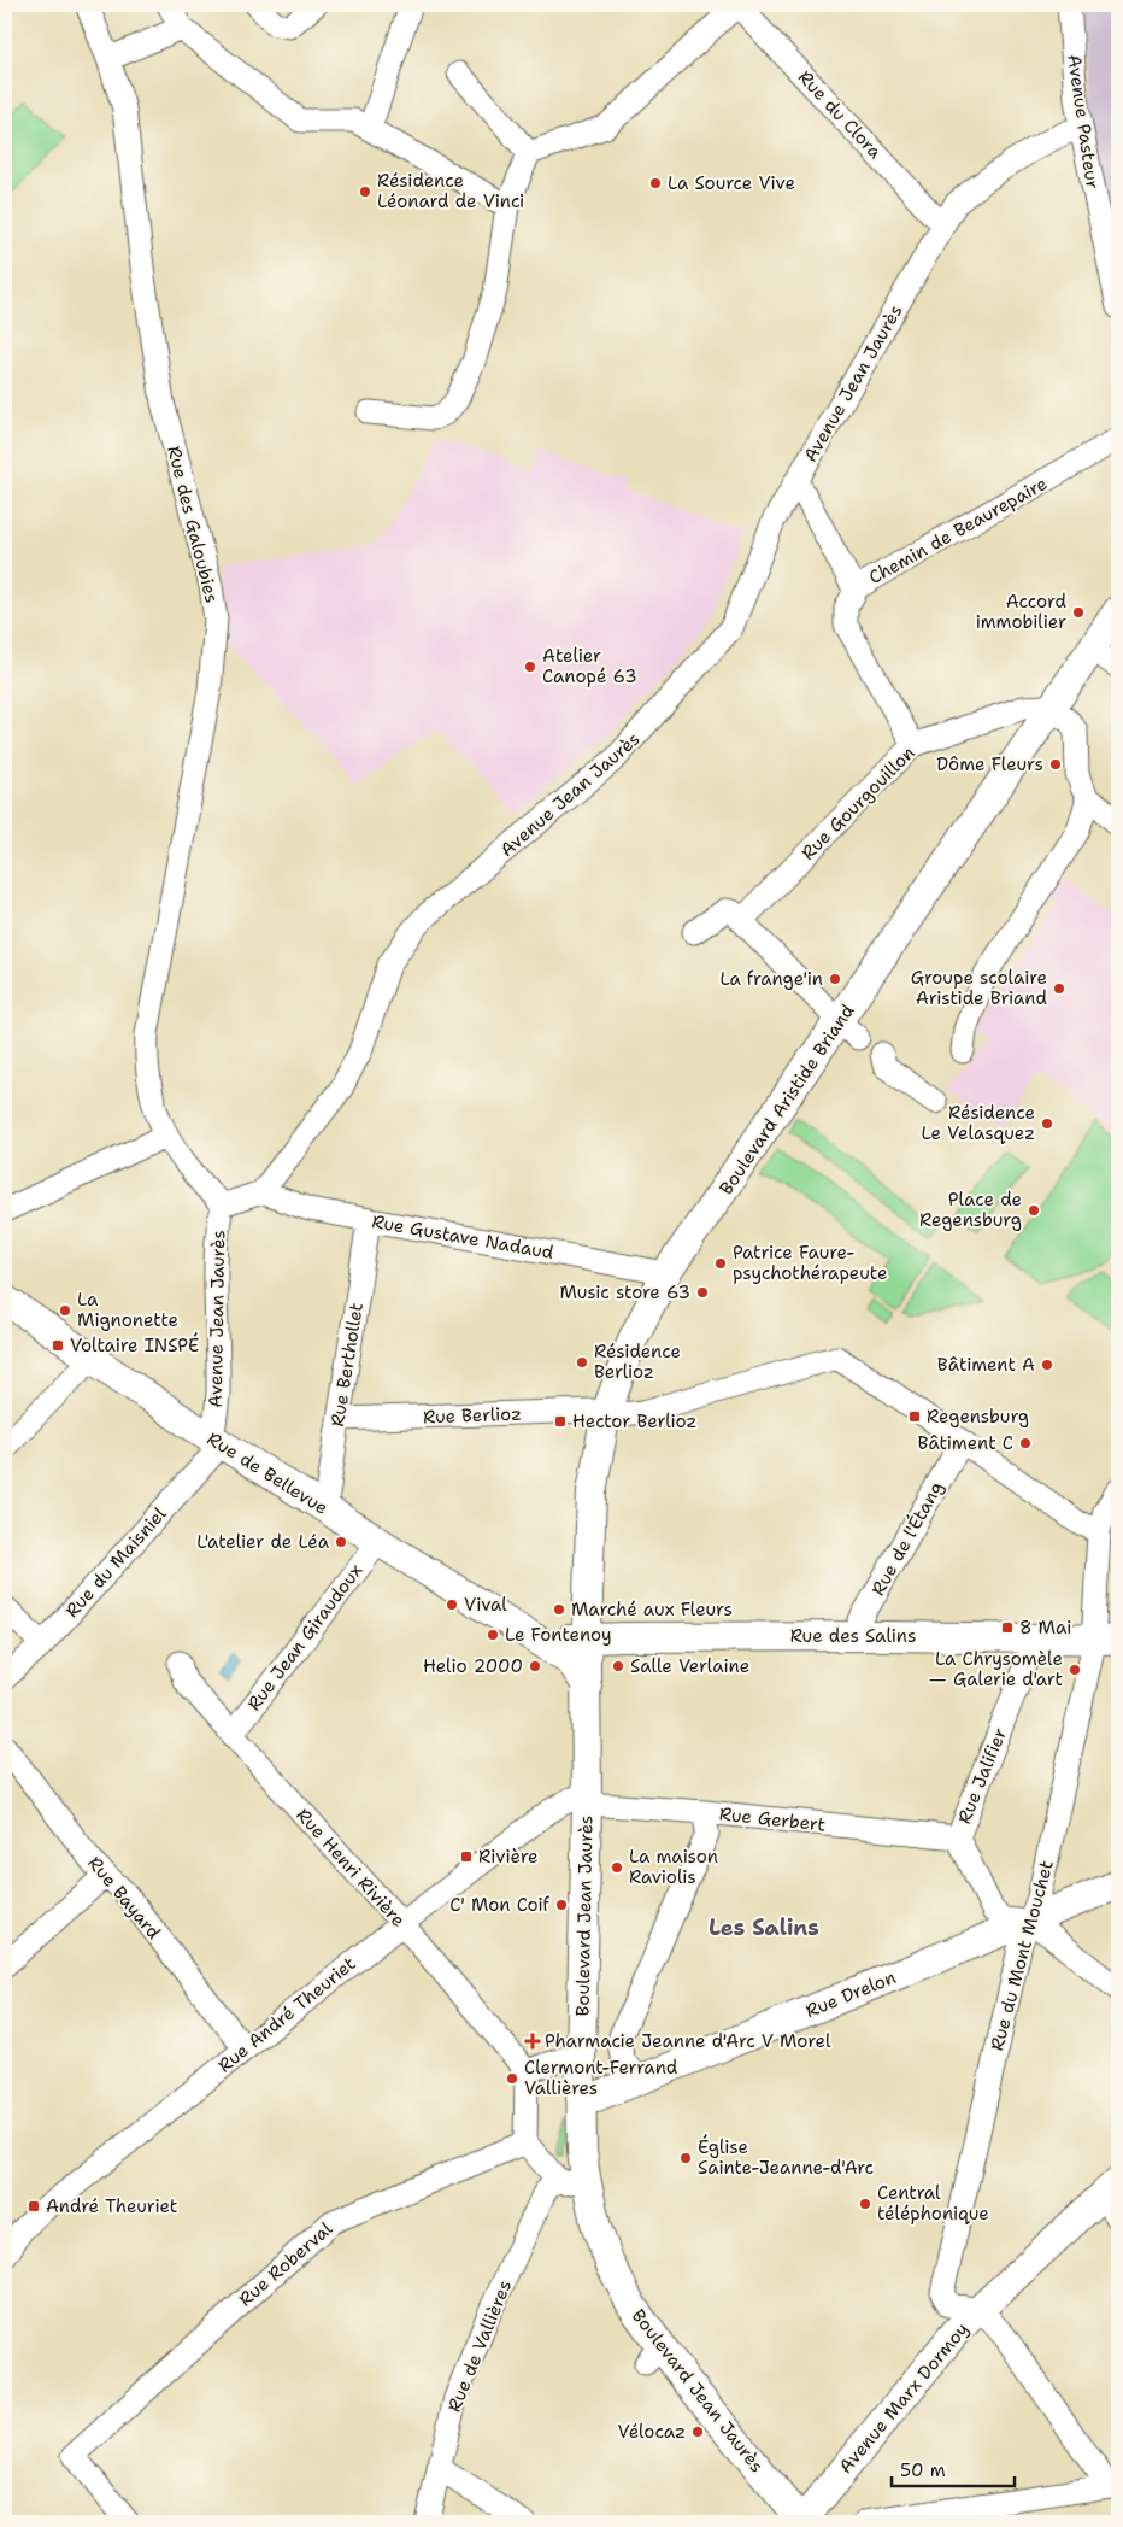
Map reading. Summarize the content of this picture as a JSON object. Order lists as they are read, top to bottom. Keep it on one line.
{"streets":{"main road":["Boulevard Aristide Briand","Rue de Bellevue","Rue des Salins","Boulevard Jean Jaurès","Rue Drelon","Avenue Marx Dormoy"],"street":["Rue du Clora","Avenue Pasteur","Avenue Jean Jaurès","Rue des Galoubies","Chemin de Beaurepaire","Rue Gourgouillon","Rue Gustave Nadaud","Rue Berthollet","Rue Berlioz","Rue de l'Étang","Rue du Maisniel","Rue Jean Giraudoux","Rue Jalifier","Rue Gerbert","Rue Henri Rivière","Rue Bayard","Rue du Mont Mouchet","Rue André Theuriet","Rue Roberval","Rue de Vallières"]},"crossings":[["Rue du Clora","Avenue Jean Jaurès"],["Avenue Pasteur","Avenue Jean Jaurès"],["Avenue Jean Jaurès","Rue des Galoubies"],["Avenue Jean Jaurès","Rue Gustave Nadaud"],["Avenue Jean Jaurès","Rue de Bellevue"],["Avenue Jean Jaurès","Rue du Maisniel"],["Chemin de Beaurepaire","Rue Gourgouillon"],["Rue Gourgouillon","Boulevard Aristide Briand"],["Boulevard Aristide Briand","Rue Gustave Nadaud"],["Boulevard Aristide Briand","Rue Berlioz"],["Boulevard Aristide Briand","Rue des Salins"],["Boulevard Aristide Briand","Boulevard Jean Jaurès"],["Rue Gustave Nadaud","Rue Berthollet"],["Rue Berthollet","Rue Berlioz"],["Rue Berthollet","Rue de Bellevue"],["Rue Berlioz","Rue de l'Étang"],["Rue Berlioz","Rue du Mont Mouchet"],["Rue de Bellevue","Rue du Maisniel"],["Rue de Bellevue","Rue Jean Giraudoux"],["Rue de Bellevue","Boulevard Jean Jaurès"],["Rue de l'Étang","Rue des Salins"],["Rue des Salins","Rue Jalifier"],["Rue des Salins","Boulevard Jean Jaurès"],["Rue des Salins","Rue du Mont Mouchet"],["Rue Jean Giraudoux","Rue Henri Rivière"],["Rue Jalifier","Rue Gerbert"],["Rue Jalifier","Rue du Mont Mouchet"],["Rue Jalifier","Rue Drelon"],["Rue Gerbert","Boulevard Jean Jaurès"],["Rue Gerbert","Rue André Theuriet"],["Rue Henri Rivière","Rue André Theuriet"],["Rue Bayard","Rue André Theuriet"],["Boulevard Jean Jaurès","Rue Drelon"],["Boulevard Jean Jaurès","Rue André Theuriet"],["Boulevard Jean Jaurès","Avenue Marx Dormoy"],["Rue du Mont Mouchet","Rue Drelon"],["Rue du Mont Mouchet","Avenue Marx Dormoy"]],"districts":["Les Salins"],"places":{"other":["La Source Vive","Résidence Léonard de Vinci","Accord immobilier","Atelier Canopé 63","Dôme Fleurs","La frange'in","Groupe scolaire Aristide Briand","Résidence Le Velasquez","Place de Regensburg","Patrice Faure- psychothérapeute","Music store 63","La Mignonette","Résidence Berlioz","Bâtiment A","Bâtiment C","L'atelier de Léa","Vival","Marché aux Fleurs","Le Fontenoy","Helio 2000","Salle Verlaine","La Chrysomèle — Galerie d'art","La maison Raviolis","C' Mon Coif","Clermont-Ferrand Vallières","Église Sainte-Jeanne-d'Arc","Central téléphonique","Vélocaz"],"transit":["Voltaire INSPÉ","Regensburg","Hector Berlioz","8 Mai","Rivière","André Theuriet"],"health":["Pharmacie Jeanne d'Arc V Morel"]},"scale_bar":"50 m"}
